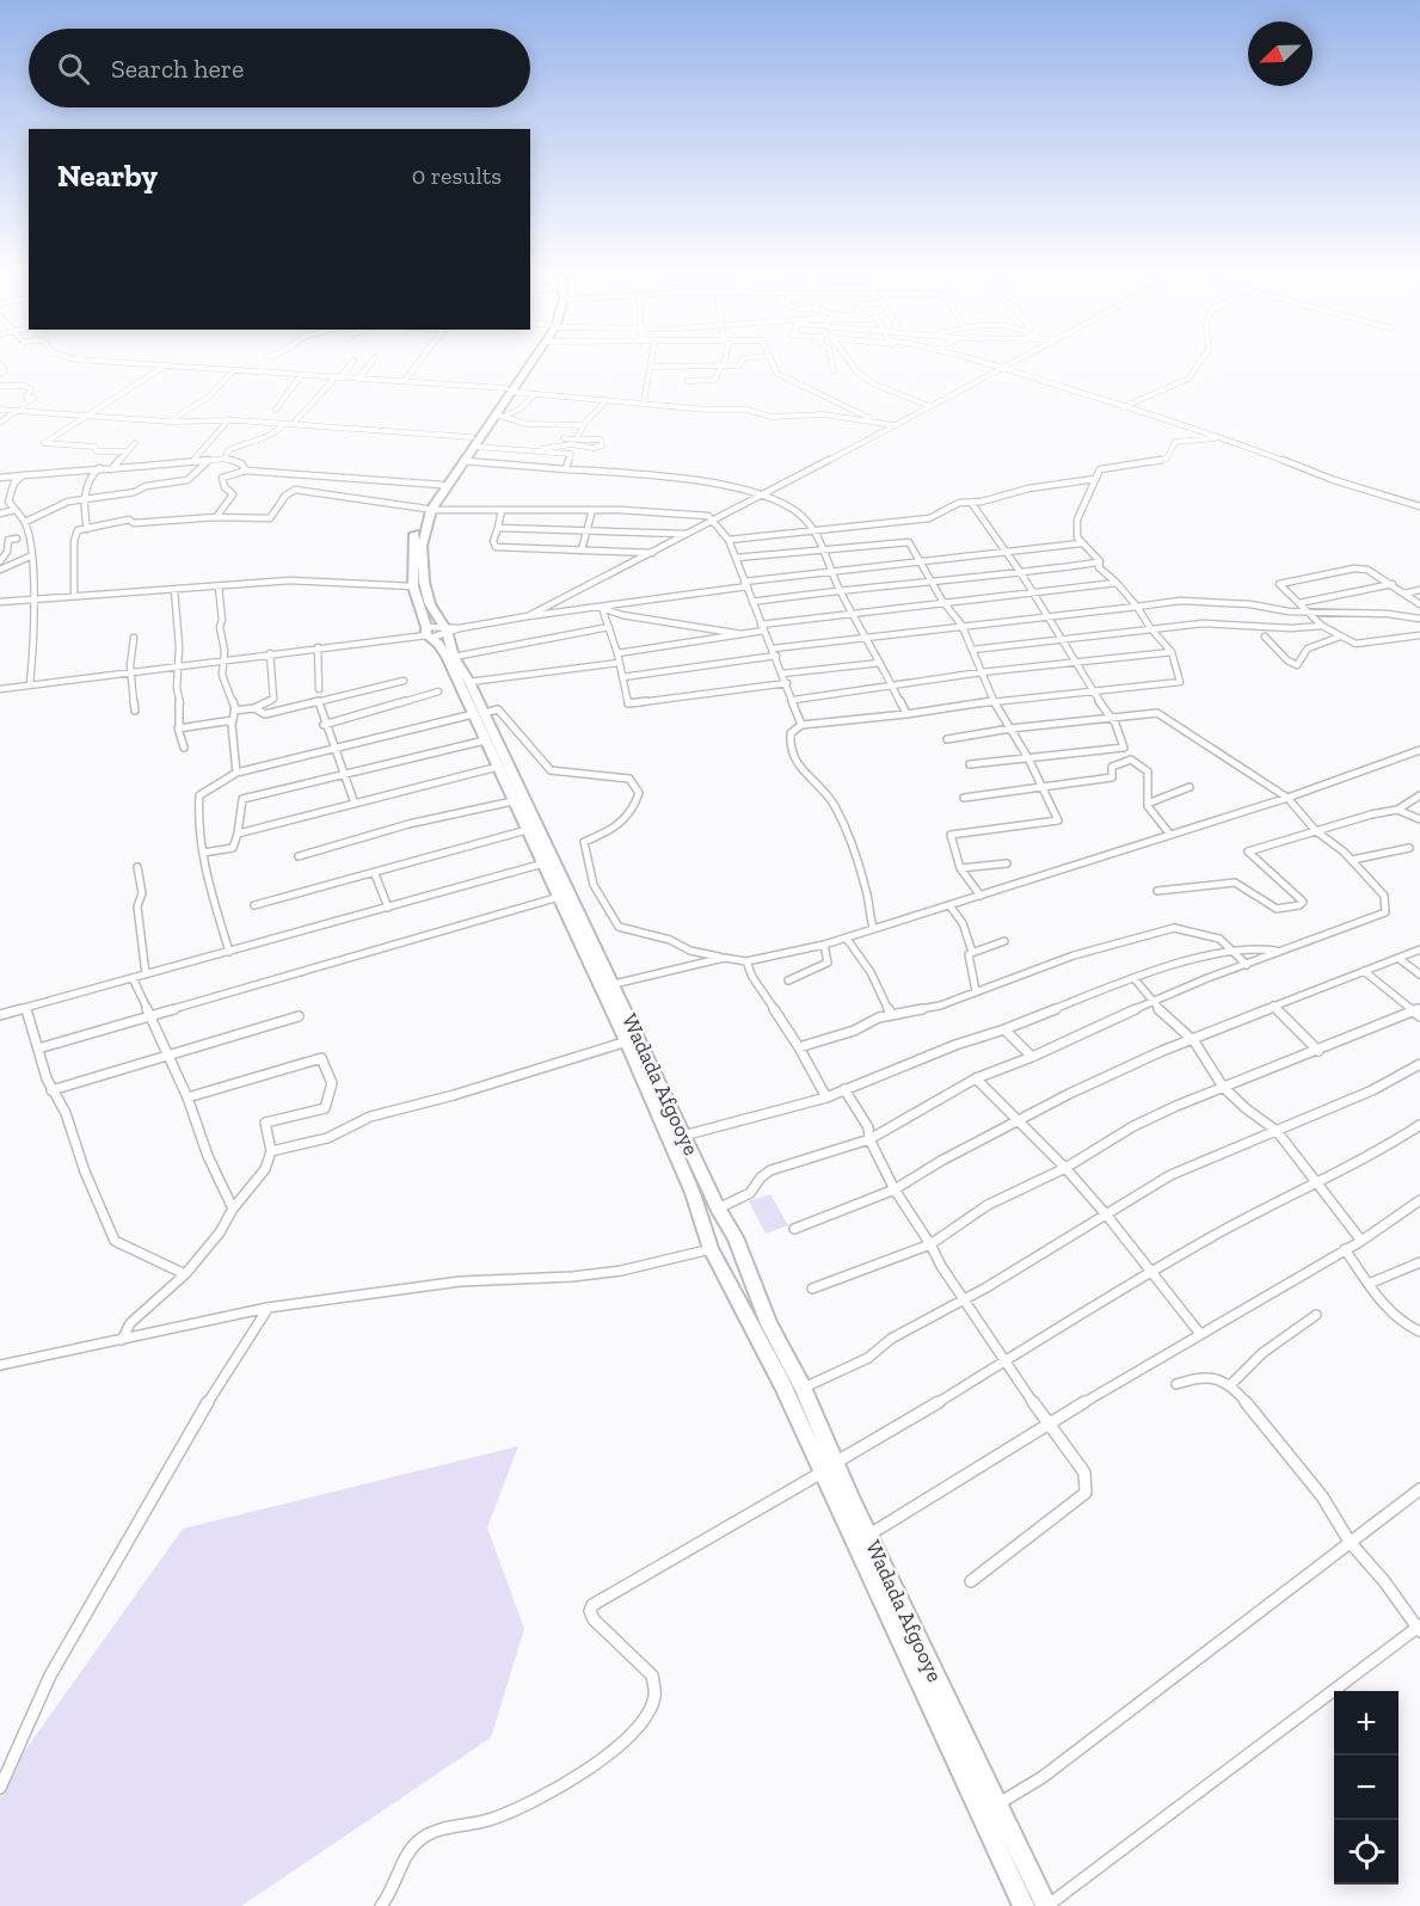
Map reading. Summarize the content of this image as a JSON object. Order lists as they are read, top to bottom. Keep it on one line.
{"streets":{"highway":["Wadada Afgooye"]},"north":"bottom left","page":{"search":"Search here","heading":["Nearby","0 results"],"map_buttons":["+","−"]}}
